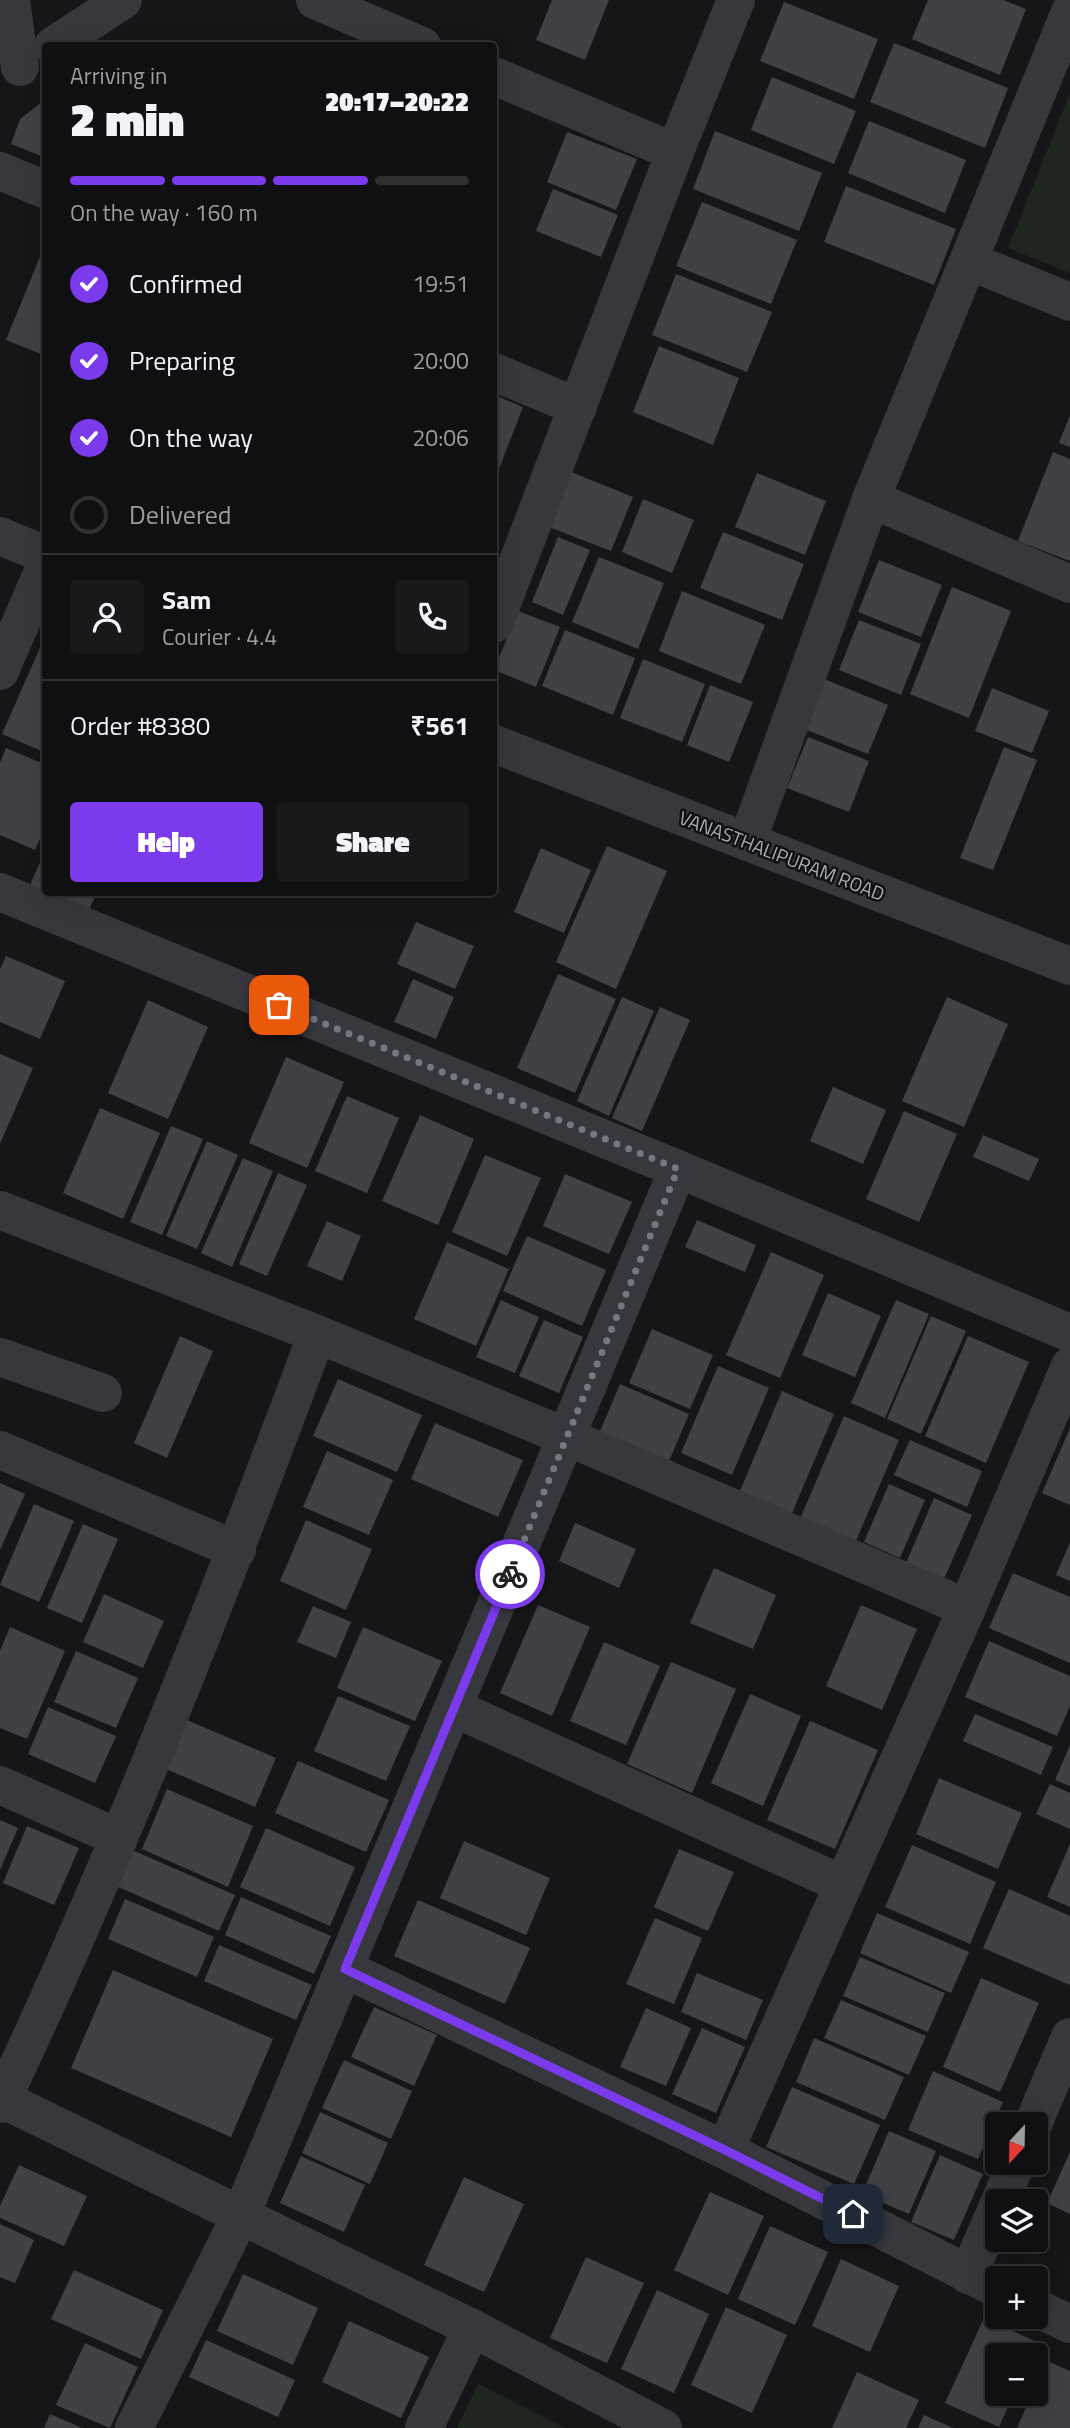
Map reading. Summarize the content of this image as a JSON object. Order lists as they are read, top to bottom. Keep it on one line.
{"streets":{"street":["VANASTHALIPURAM ROAD"]},"north":"bottom","page":{"heading":["2 min","Arriving in","20:17–20:22"],"panel":["Sam","Courier · 4.4","Order #8380","₹561"],"bar":"On the way · 160 m","list":[["Confirmed","19:51"],["Preparing","20:00"],["On the way","20:06"],"Delivered"],"buttons":["Help","Share"],"map_buttons":["+","−"]}}
